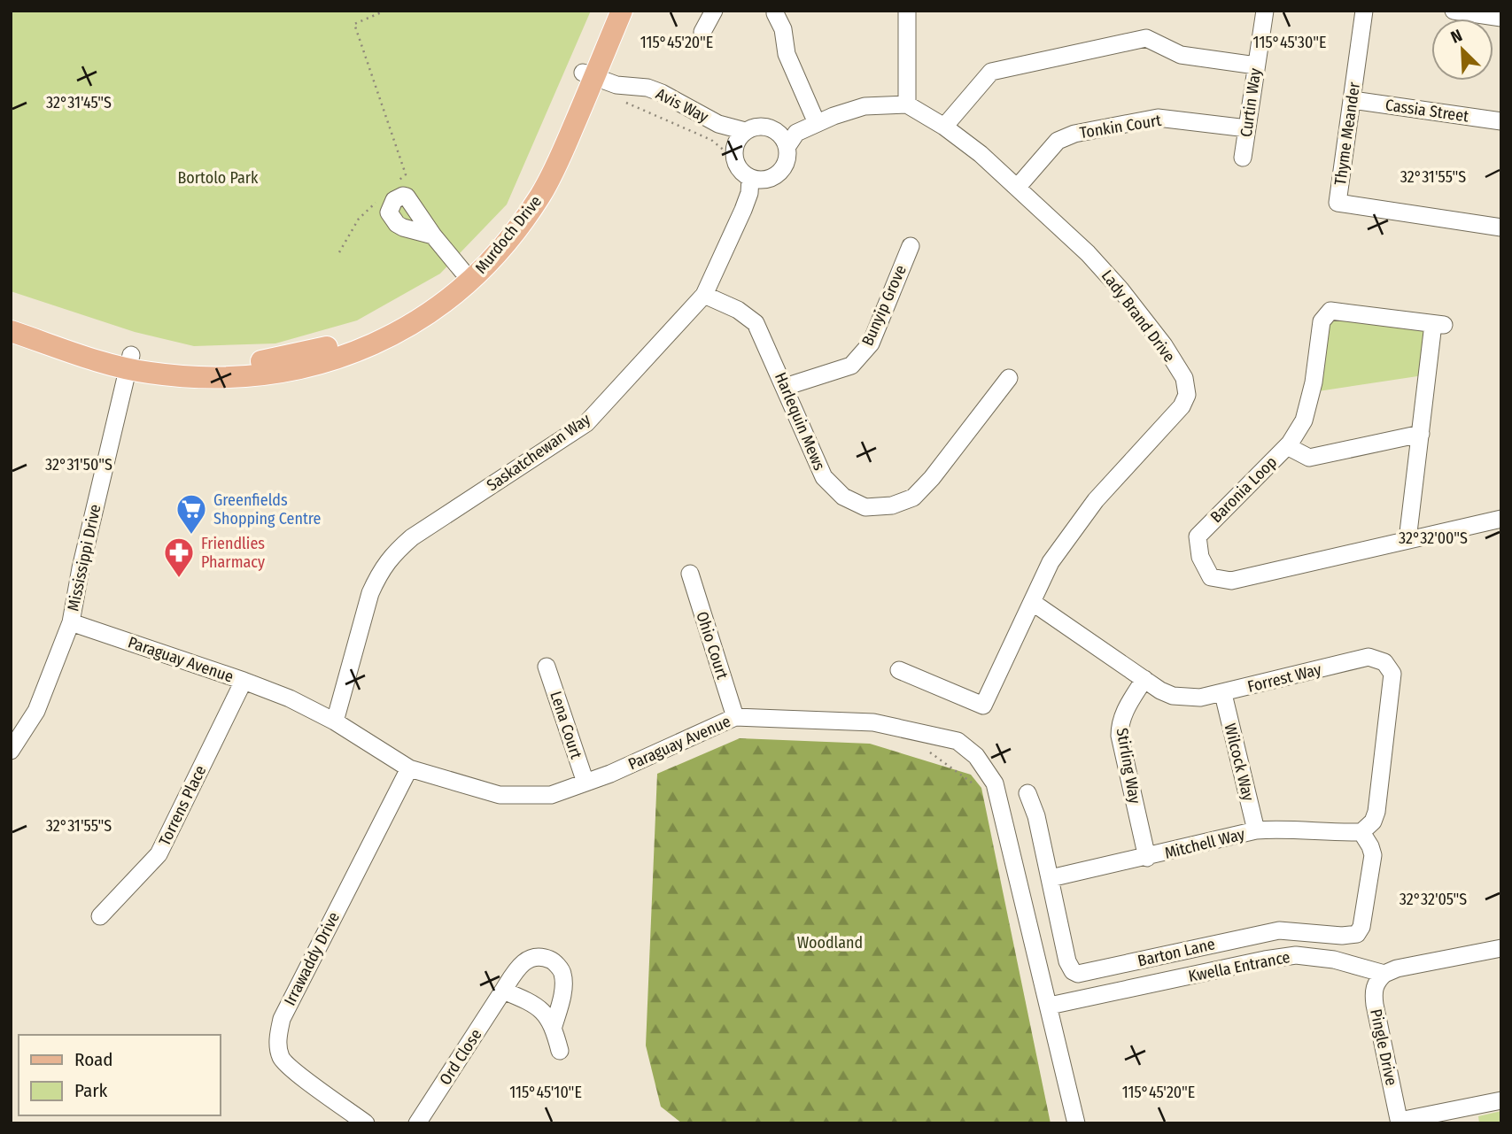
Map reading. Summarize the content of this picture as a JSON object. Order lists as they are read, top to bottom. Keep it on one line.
{"streets":{"main road":["Murdoch Drive"],"street":["Curtin Way","Avis Way","Cassia Street","Tonkin Court","Thyme Meander","Bunyip Grove","Lady Brand Drive","Harlequin Mews","Saskatchewan Way","Baronia Loop","Mississippi Drive","Ohio Court","Paraguay Avenue","Forrest Way","Lena Court","Wilcock Way","Stirling Way","Torrens Place","Mitchell Way","Barton Lane","Irrawaddy Drive","Kwella Entrance","Pingle Drive","Ord Close"]},"crossings":[["Curtin Way","Tonkin Court"],["Avis Way","Murdoch Drive"],["Avis Way","Saskatchewan Way"],["Cassia Street","Thyme Meander"],["Tonkin Court","Lady Brand Drive"],["Murdoch Drive","Mississippi Drive"],["Bunyip Grove","Harlequin Mews"],["Lady Brand Drive","Forrest Way"],["Harlequin Mews","Saskatchewan Way"],["Saskatchewan Way","Paraguay Avenue"],["Mississippi Drive","Paraguay Avenue"],["Ohio Court","Paraguay Avenue"],["Paraguay Avenue","Lena Court"],["Paraguay Avenue","Torrens Place"],["Paraguay Avenue","Irrawaddy Drive"],["Paraguay Avenue","Kwella Entrance"],["Forrest Way","Wilcock Way"],["Forrest Way","Stirling Way"],["Forrest Way","Mitchell Way"],["Forrest Way","Barton Lane"],["Wilcock Way","Mitchell Way"],["Stirling Way","Mitchell Way"],["Mitchell Way","Barton Lane"],["Kwella Entrance","Pingle Drive"]],"parks":["Bortolo Park","Woodland"],"places":{"supermarket":["Greenfields Shopping Centre"],"pharmacy":["Friendlies Pharmacy"]},"legend":["Road","Park"],"north":"top left","coordinates":["115°45'20\"E","115°45'30\"E","32°31'45\"S","32°31'55\"S","32°31'50\"S","32°32'00\"S","32°32'05\"S","115°45'10\"E"]}
